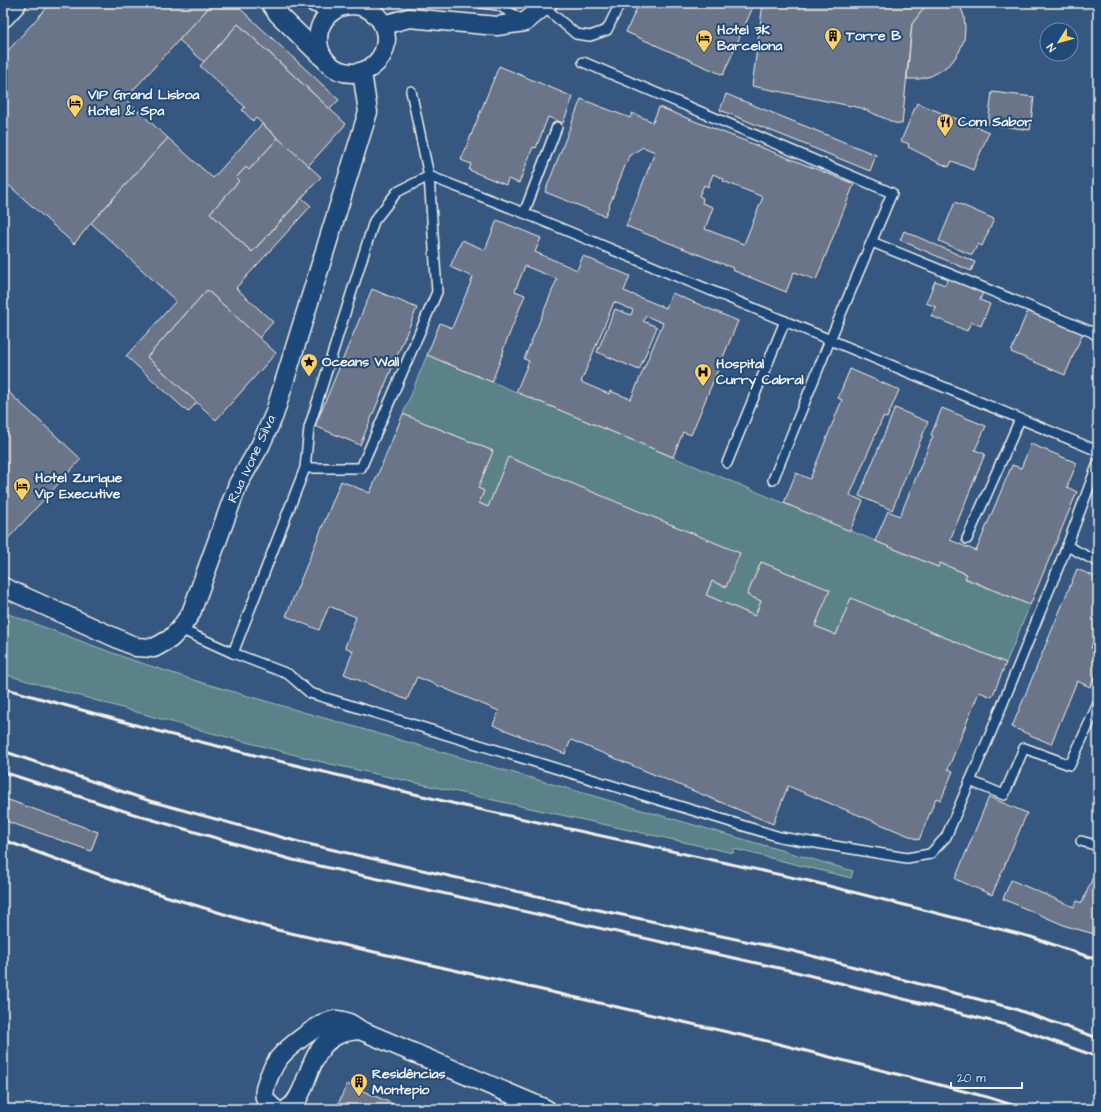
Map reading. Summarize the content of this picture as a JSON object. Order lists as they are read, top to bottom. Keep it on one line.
{"streets":{"street":["Rua Ivone Silva"]},"places":{"building":["Torre B","Residências Montepio"],"hotel":["Hotel 3K Barcelona","VIP Grand Lisboa Hotel & Spa","Hotel Zurique Vip Executive"],"restaurant":["Com Sabor"],"place":["Oceans Wall"],"hospital":["Hospital Curry Cabral"]},"scale_bar":"20 m","north":"bottom left"}
